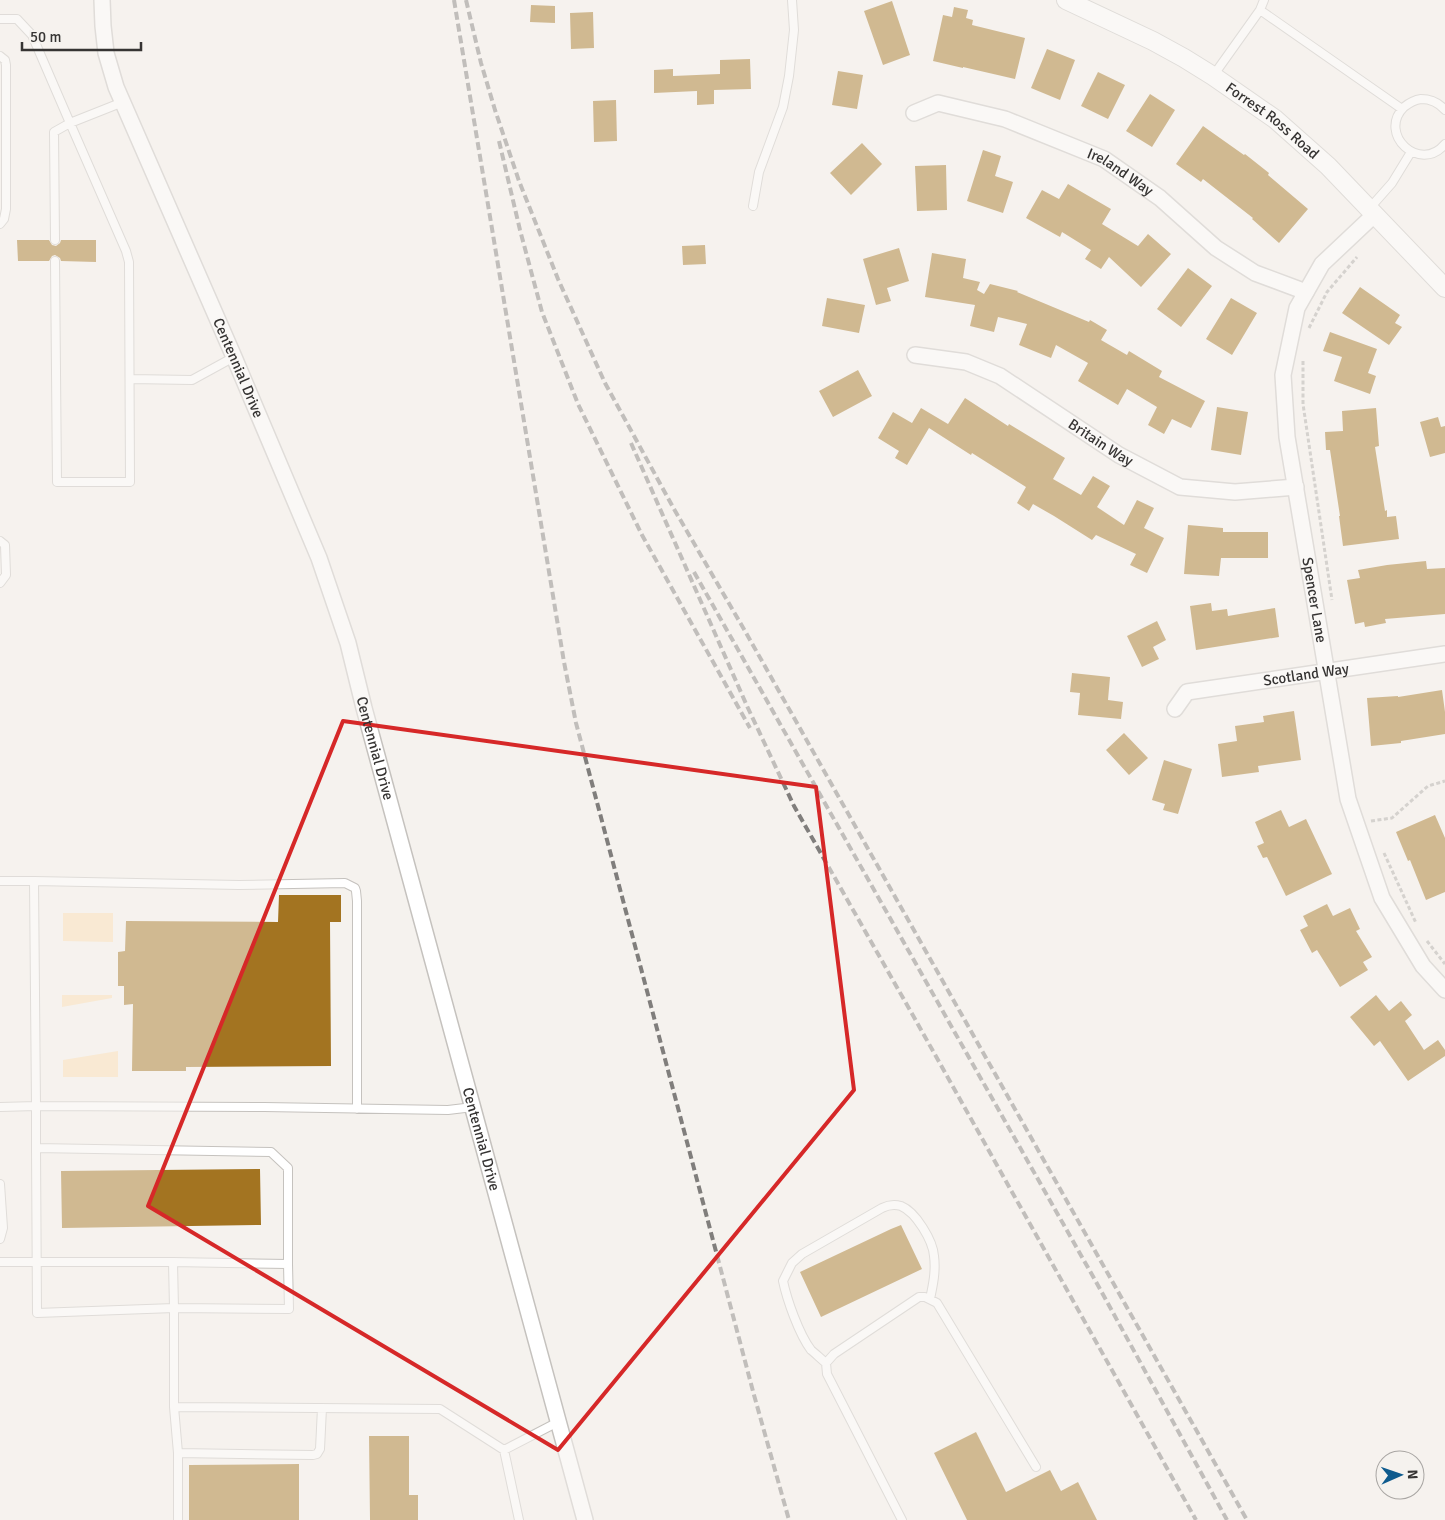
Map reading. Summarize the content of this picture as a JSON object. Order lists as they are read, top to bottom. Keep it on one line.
{"streets":{"street":["Forrest Ross Road","Ireland Way","Centennial Drive","Britain Way","Spencer Lane","Scotland Way"]},"crossings":[["Forrest Ross Road","Spencer Lane"],["Ireland Way","Spencer Lane"],["Britain Way","Spencer Lane"],["Spencer Lane","Scotland Way"]],"scale_bar":"50 m","north":"right"}
